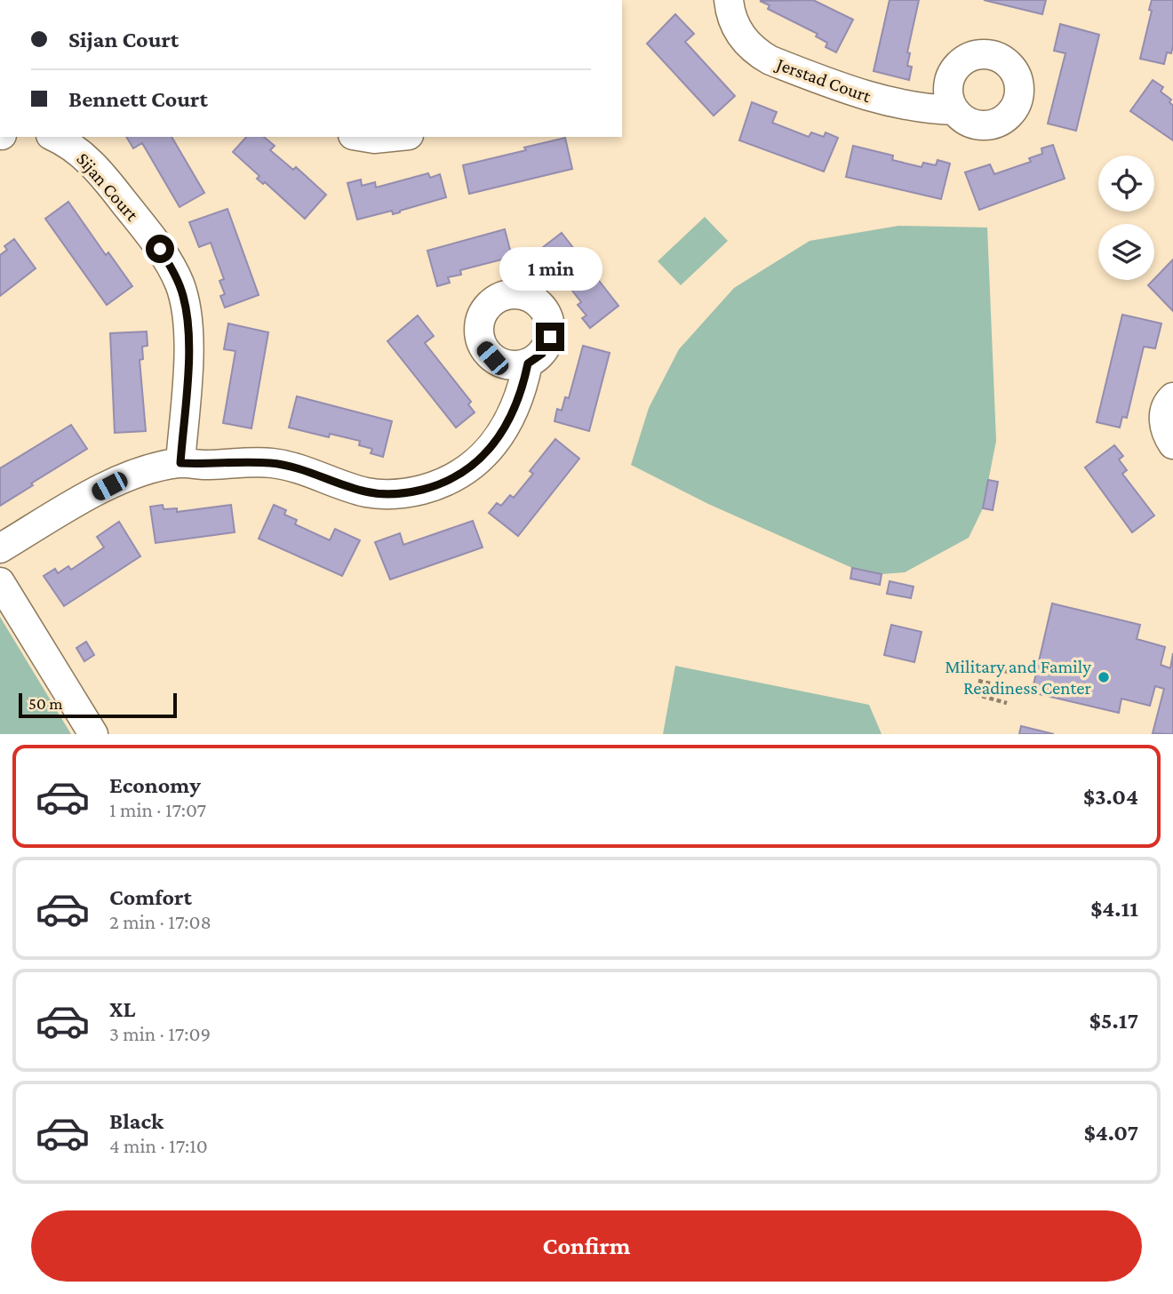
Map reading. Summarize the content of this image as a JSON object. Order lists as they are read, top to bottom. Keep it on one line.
{"streets":{"street":["Jerstad Court","Sijan Court"]},"places":["Military and Family Readiness Center"],"scale_bar":"50 m","page":{"banner":["Sijan Court","Bennett Court"],"bubble":"1 min","scale":"50 m","list":[{"name":"Economy","note":"1 min · 17:07","value":"$3.04"},{"name":"Comfort","note":"2 min · 17:08","value":"$4.11"},{"name":"XL","note":"3 min · 17:09","value":"$5.17"},{"name":"Black","note":"4 min · 17:10","value":"$4.07"}],"buttons":"Confirm"}}
